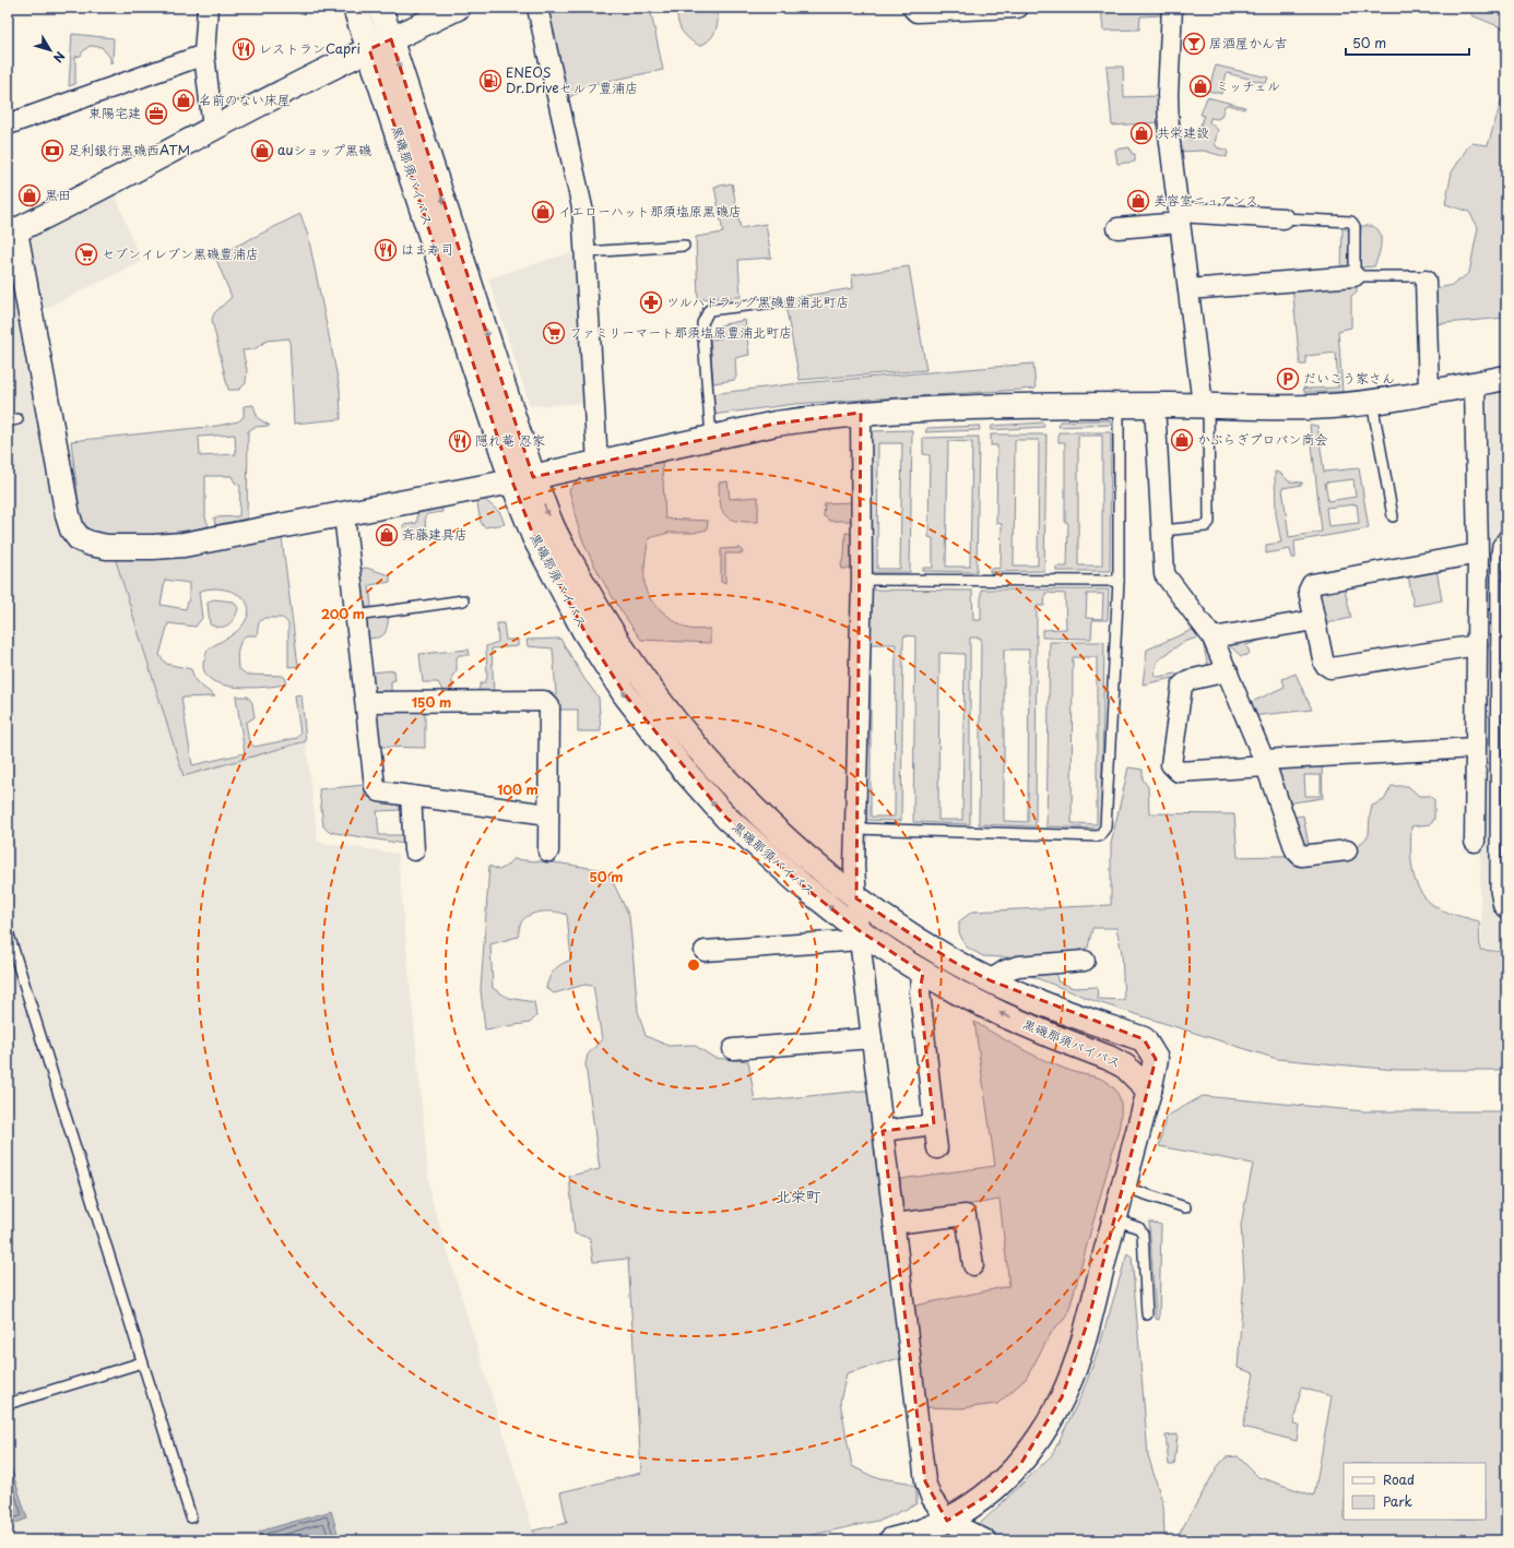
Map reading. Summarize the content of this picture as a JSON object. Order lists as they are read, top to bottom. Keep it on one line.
{"streets":{"main road":["黒磯那須バイパス"]},"districts":["北栄町"],"places":{"bar":["居酒屋かん吉"],"restaurant":["レストランCapri","はま寿司","隠れ菴 忍家"],"fuel station":["ENEOS Dr.Driveセルフ豊浦店"],"shop":["ミッチェル","名前のない床屋","共栄建設","auショップ黒磯","黒田","美容室ニュアンス","イエローハット那須塩原黒磯店","かぶらぎプロパン商会","斉藤建具店"],"office":["東陽宅建"],"bank":["足利銀行黒磯西ATM"],"supermarket":["セブンイレブン黒磯豊浦店","ファミリーマート那須塩原豊浦北町店"],"pharmacy":["ツルハドラッグ黒磯豊浦北町店"],"parking":["だいこう家さん"]},"legend":["Road","Park"],"scale_bar":"50 m","north":"bottom right","rings":["200 m","150 m","100 m","50 m"]}
